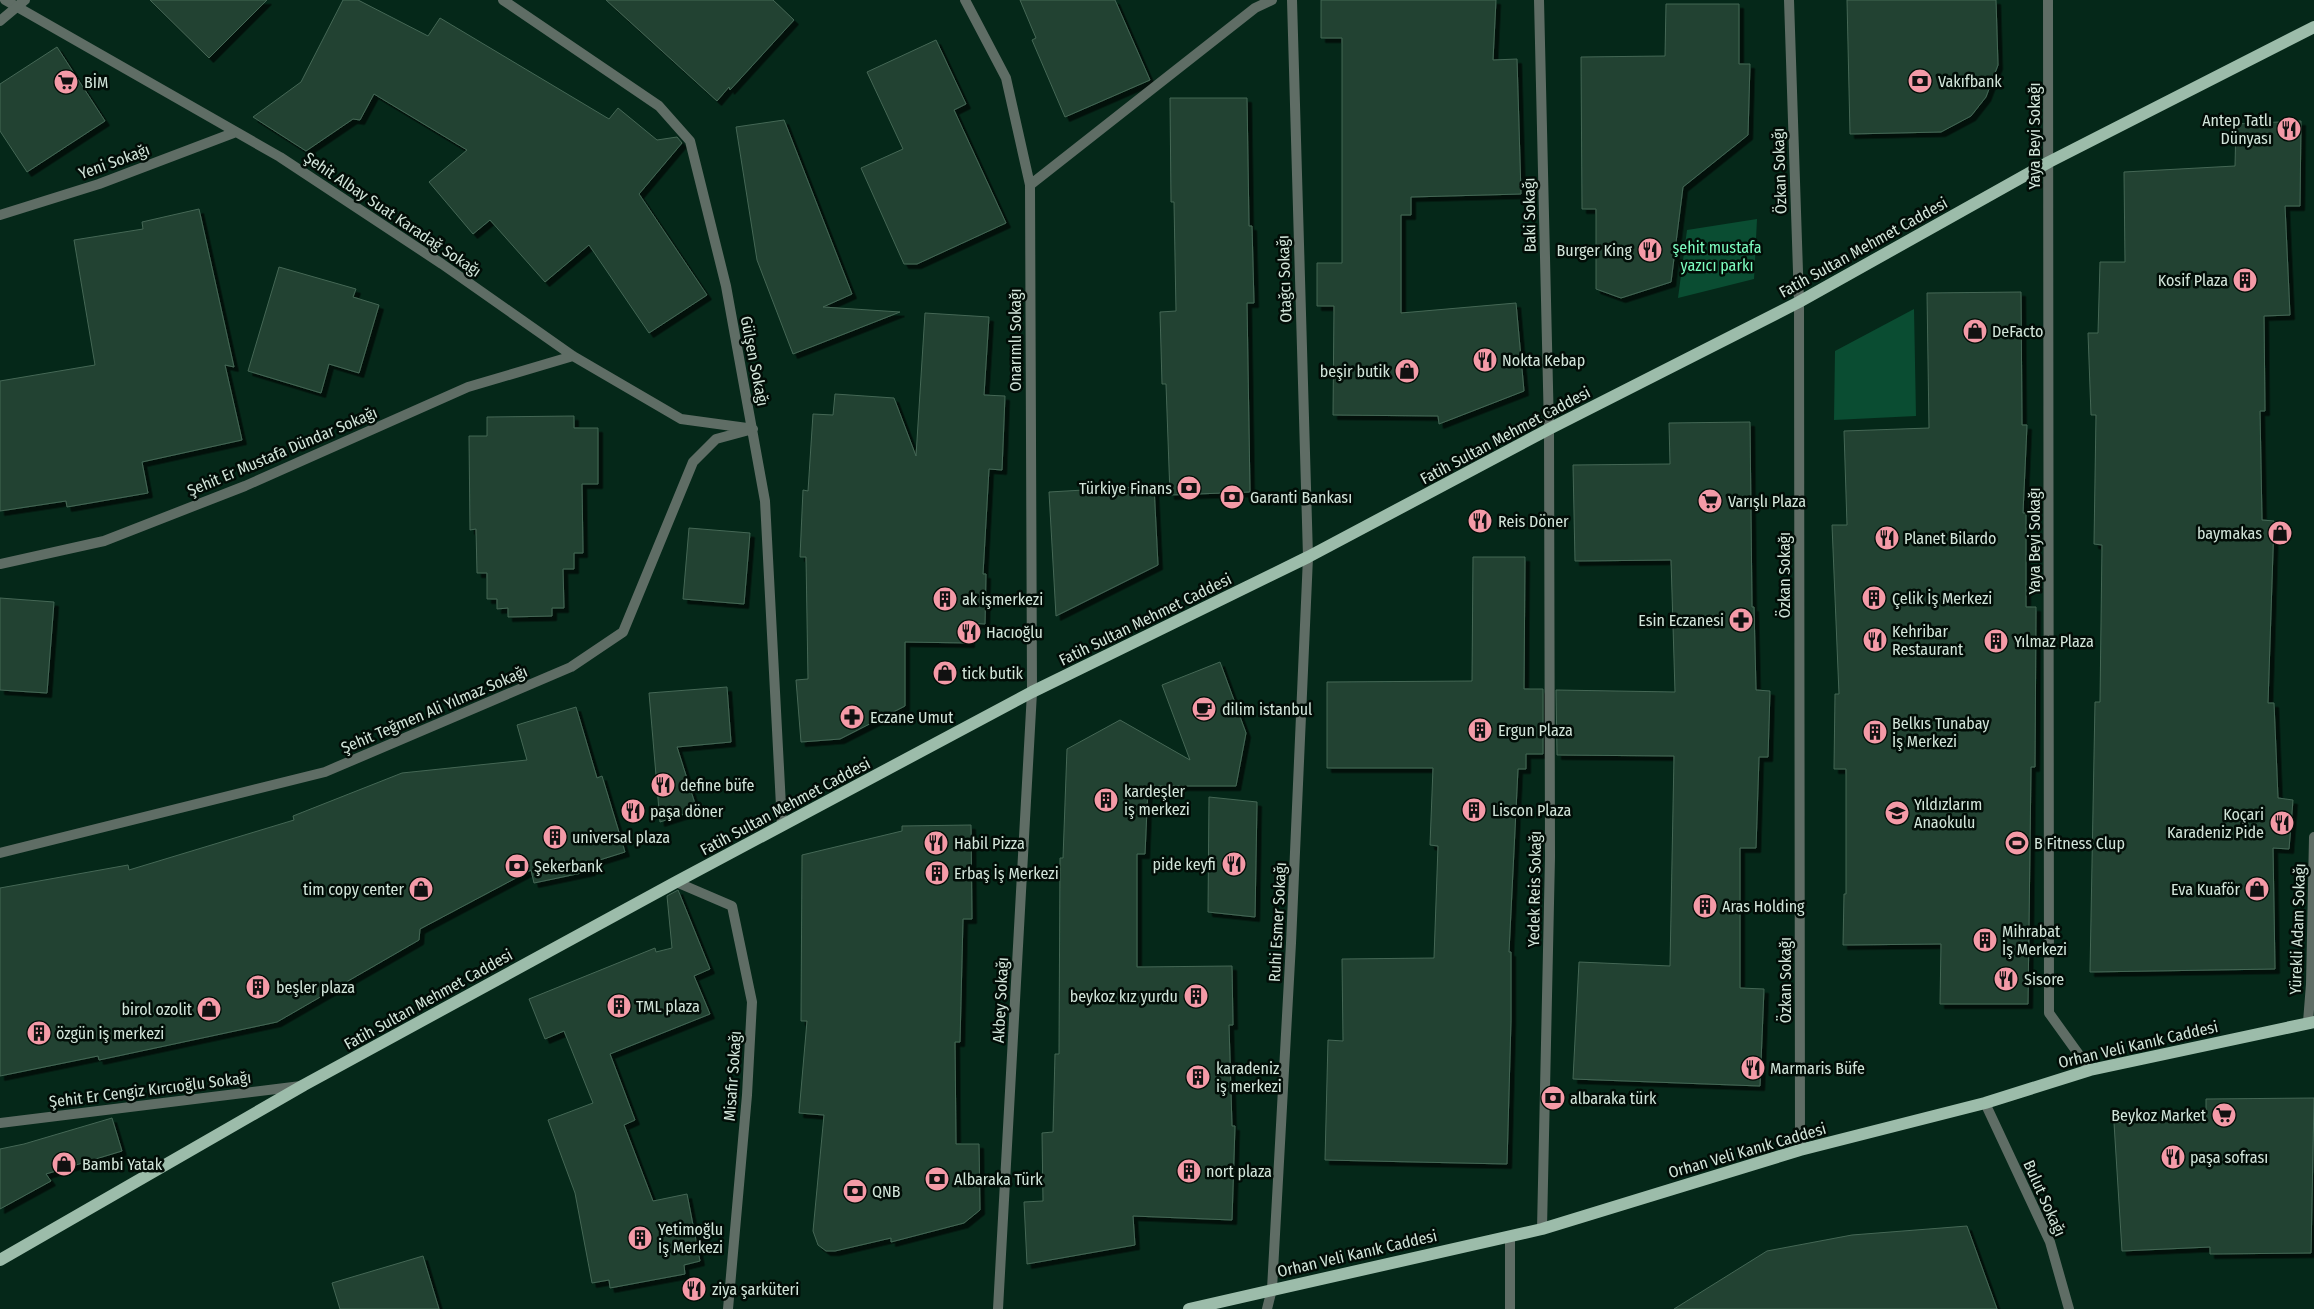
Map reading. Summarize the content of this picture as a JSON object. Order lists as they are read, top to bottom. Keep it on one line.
{"streets":{"main road":["Fatih Sultan Mehmet Caddesi","Orhan Veli Kanık Caddesi"],"street":["Yaya Beyi Sokağı","Yeni Sokağı","Özkan Sokağı","Şehit Albay Suat Karadağ Sokağı","Baki Sokağı","Otağcı Sokağı","Onarımlı Sokağı","Gülşen Sokağı","Şehit Er Mustafa Dündar Sokağı","Şehit Teğmen Ali Yılmaz Sokağı","Yedek Reis Sokağı","Ruhi Esmer Sokağı","Yürekli Adam Sokağı","Akbey Sokağı","Misafir Sokağı","Şehit Er Cengiz Kırcıoğlu Sokağı","Bulut Sokağı"]},"crossings":[["Yaya Beyi Sokağı","Fatih Sultan Mehmet Caddesi"],["Yaya Beyi Sokağı","Orhan Veli Kanık Caddesi"],["Yeni Sokağı","Şehit Albay Suat Karadağ Sokağı"],["Özkan Sokağı","Fatih Sultan Mehmet Caddesi"],["Özkan Sokağı","Orhan Veli Kanık Caddesi"],["Şehit Albay Suat Karadağ Sokağı","Gülşen Sokağı"],["Şehit Albay Suat Karadağ Sokağı","Şehit Er Mustafa Dündar Sokağı"],["Şehit Albay Suat Karadağ Sokağı","Şehit Teğmen Ali Yılmaz Sokağı"],["Baki Sokağı","Fatih Sultan Mehmet Caddesi"],["Baki Sokağı","Yedek Reis Sokağı"],["Fatih Sultan Mehmet Caddesi","Otağcı Sokağı"],["Fatih Sultan Mehmet Caddesi","Onarımlı Sokağı"],["Fatih Sultan Mehmet Caddesi","Gülşen Sokağı"],["Fatih Sultan Mehmet Caddesi","Yedek Reis Sokağı"],["Fatih Sultan Mehmet Caddesi","Ruhi Esmer Sokağı"],["Fatih Sultan Mehmet Caddesi","Akbey Sokağı"],["Fatih Sultan Mehmet Caddesi","Misafir Sokağı"],["Fatih Sultan Mehmet Caddesi","Şehit Er Cengiz Kırcıoğlu Sokağı"],["Otağcı Sokağı","Ruhi Esmer Sokağı"],["Onarımlı Sokağı","Akbey Sokağı"],["Gülşen Sokağı","Şehit Teğmen Ali Yılmaz Sokağı"],["Yedek Reis Sokağı","Orhan Veli Kanık Caddesi"],["Ruhi Esmer Sokağı","Orhan Veli Kanık Caddesi"],["Yürekli Adam Sokağı","Orhan Veli Kanık Caddesi"],["Orhan Veli Kanık Caddesi","Bulut Sokağı"]],"parks":["şehit mustafa yazıcı parkı"],"places":{"bank":["Vakıfbank","Türkiye Finans","Garanti Bankası","Şekerbank","albaraka türk","Albaraka Türk","QNB"],"supermarket":["BİM","Varışlı Plaza","Beykoz Market"],"restaurant":["Antep Tatlı Dünyası","Burger King","Nokta Kebap","Reis Döner","Planet Bilardo","Hacıoğlu","Kehribar Restaurant","define büfe","paşa döner","Koçari Karadeniz Pide","Habil Pizza","pide keyfi","Sisore","Marmaris Büfe","paşa sofrası","ziya şarküteri"],"building":["Kosif Plaza","Çelik İş Merkezi","ak işmerkezi","Yılmaz Plaza","Ergun Plaza","Belkıs Tunabay İş Merkezi","kardeşler iş merkezi","Liscon Plaza","universal plaza","Erbaş İş Merkezi","Aras Holding","Mihrabat İş Merkezi","beşler plaza","beykoz kız yurdu","TML plaza","özgün iş merkezi","karadeniz iş merkezi","nort plaza","Yetimoğlu İş Merkezi"],"shop":["DeFacto","beşir butik","baymakas","tick butik","tim copy center","Eva Kuaför","birol ozolit","Bambi Yatak"],"pharmacy":["Esin Eczanesi","Eczane Umut"],"cafe":["dilim istanbul"],"school or university":["Yıldızlarım Anaokulu"],"sports":["B Fitness Clup"]}}
